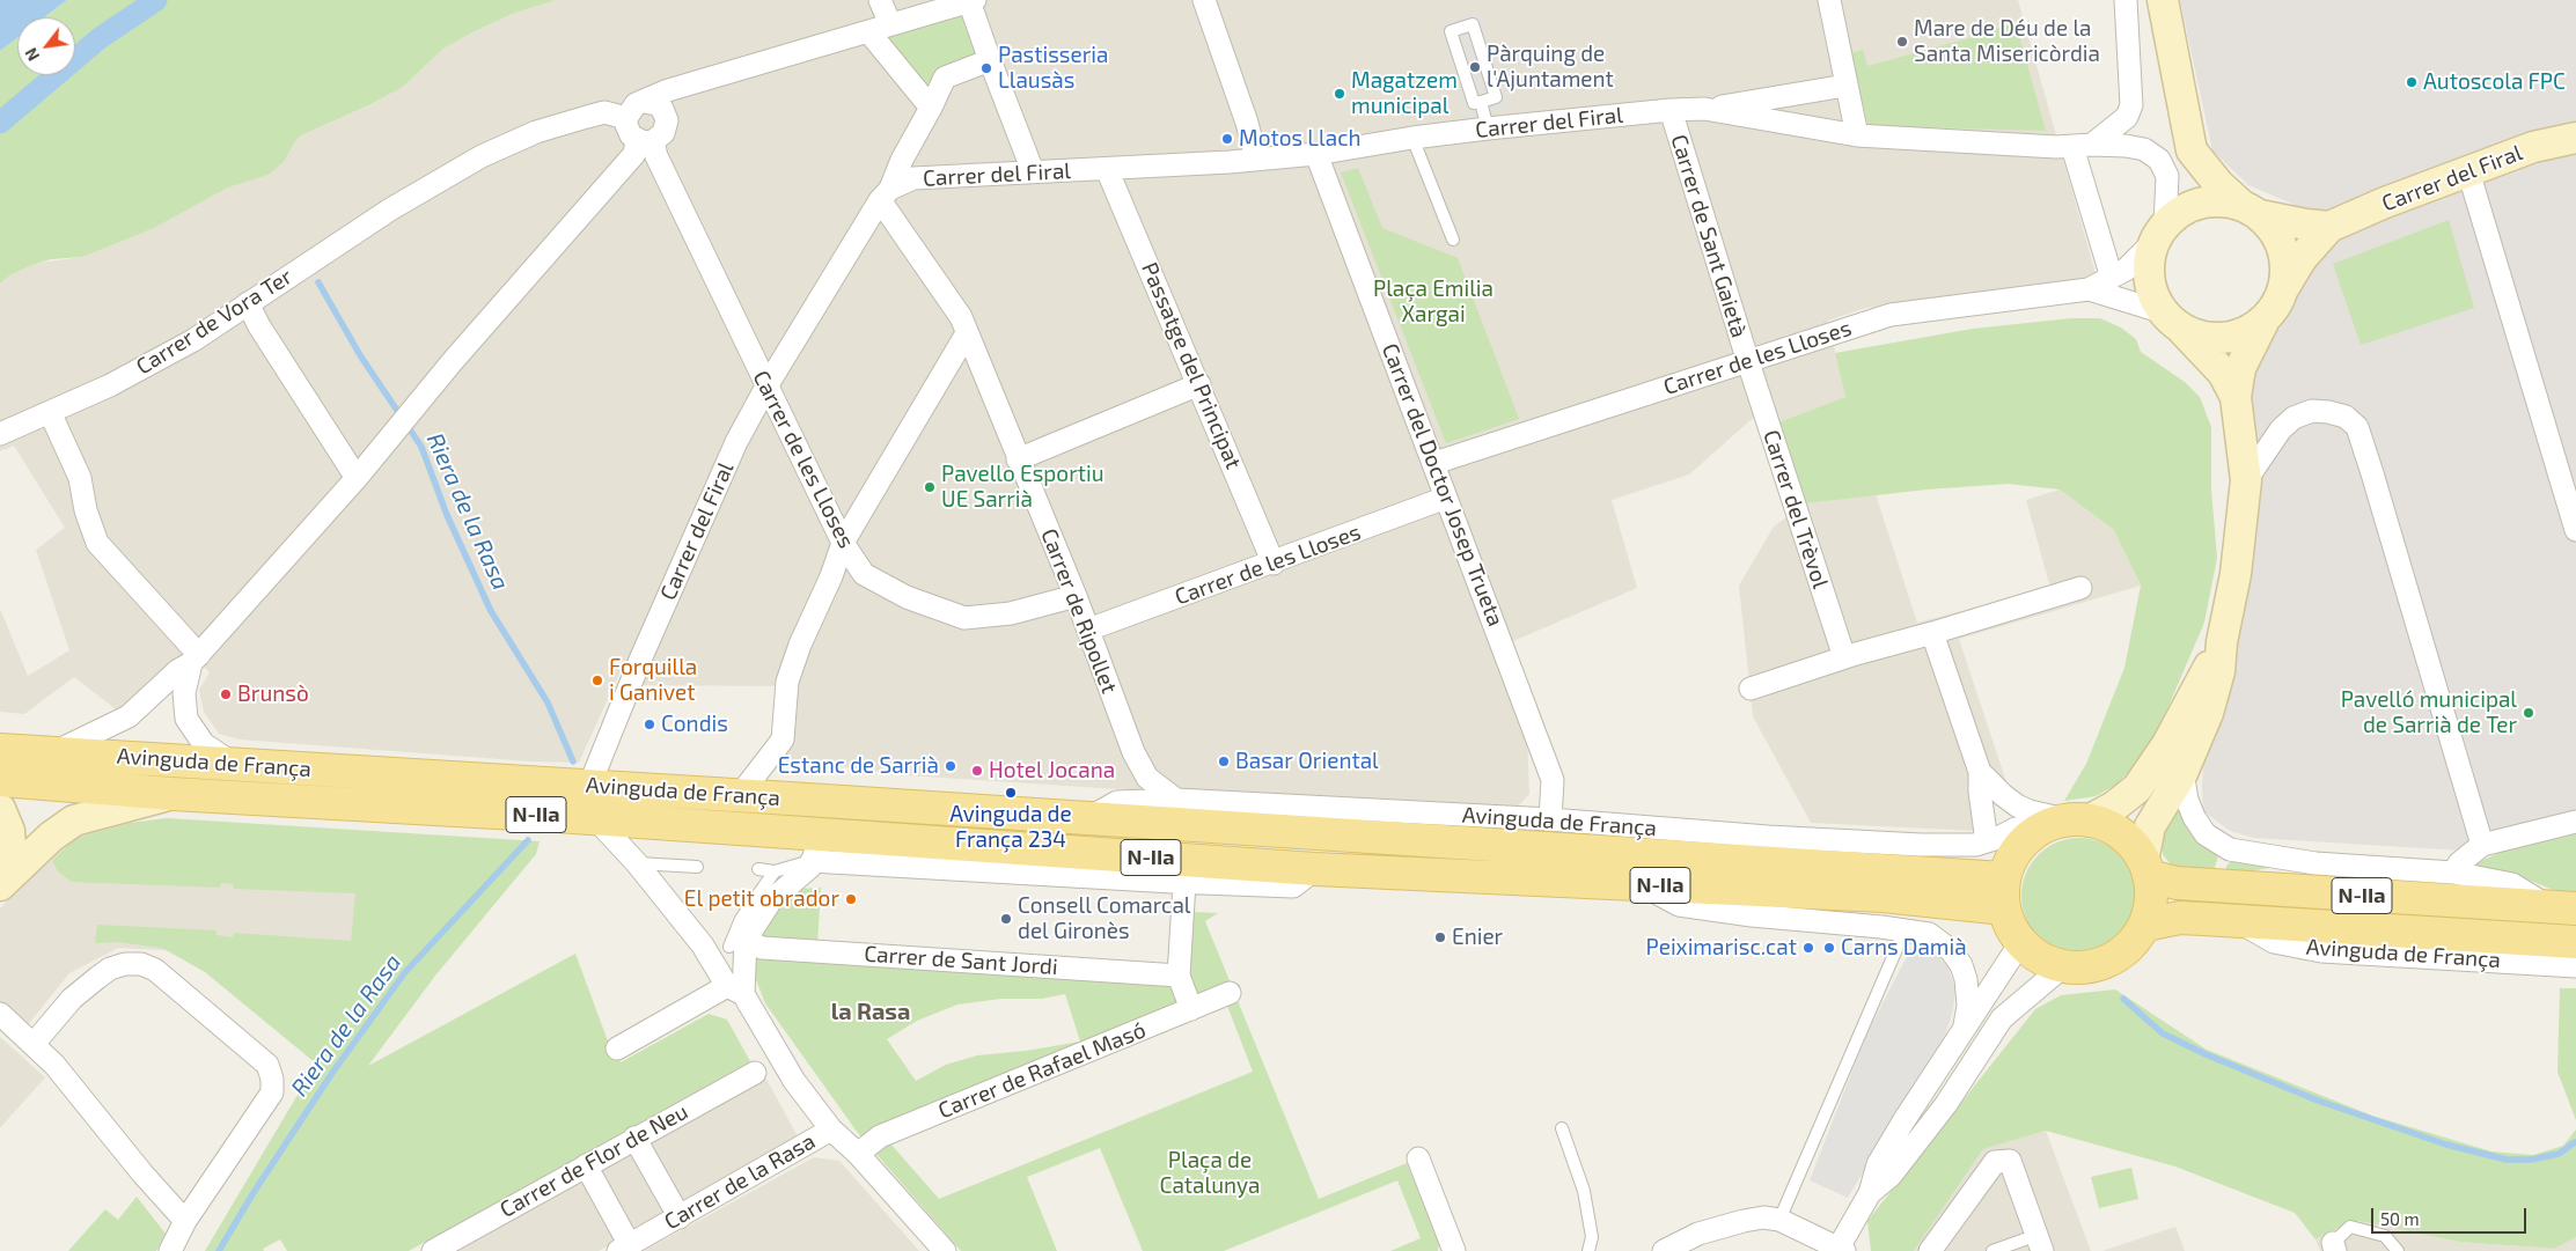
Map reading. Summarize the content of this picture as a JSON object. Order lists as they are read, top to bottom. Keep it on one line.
{"streets":{"main road":["Avinguda de França","N-IIa"],"street":["Carrer del Firal","Carrer de Sant Gaietà","Carrer de Vora Ter","Carrer de les Lloses","Passatge del Principat","Carrer del Doctor Josep Trueta","Carrer del Trèvol","Carrer de Ripollet","Carrer de Sant Jordi","Carrer de Rafael Masó","Carrer de Flor de Neu","Carrer de la Rasa"]},"crossings":[["Carrer del Firal","Carrer de Sant Gaietà"],["Carrer del Firal","Carrer de les Lloses"],["Carrer del Firal","Passatge del Principat"],["Carrer del Firal","Carrer del Doctor Josep Trueta"],["Carrer del Firal","Carrer de Ripollet"],["Carrer del Firal","Avinguda de França"],["Carrer de Sant Gaietà","Carrer de les Lloses"],["Carrer de Sant Gaietà","Carrer del Trèvol"],["Carrer de Vora Ter","Carrer de les Lloses"],["Carrer de les Lloses","Passatge del Principat"],["Carrer de les Lloses","Carrer del Doctor Josep Trueta"],["Carrer de les Lloses","Carrer del Trèvol"],["Carrer de les Lloses","Carrer de Ripollet"],["Carrer del Doctor Josep Trueta","Avinguda de França"],["Carrer de Ripollet","Avinguda de França"],["Avinguda de França","N-IIa"]],"districts":["la Rasa"],"water":["Riera de la Rasa"],"parks":["Plaça Emilia Xargai","Plaça de Catalunya"],"places":["Mare de Déu de la Santa Misericòrdia","Pàrquing de l'Ajuntament","Pastisseria Llausàs","Autoscola FPC","Magatzem municipal","Motos Llach","Pavello Esportiu UE Sarrià","Forquilla i Ganivet","Brunsò","Pavelló municipal de Sarrià de Ter","Condis","Basar Oriental","Estanc de Sarrià","Hotel Jocana","Avinguda de França 234","El petit obrador","Consell Comarcal del Gironès","Enier","Peiximarisc.cat","Carns Damià"],"scale_bar":"50 m","north":"bottom left"}
